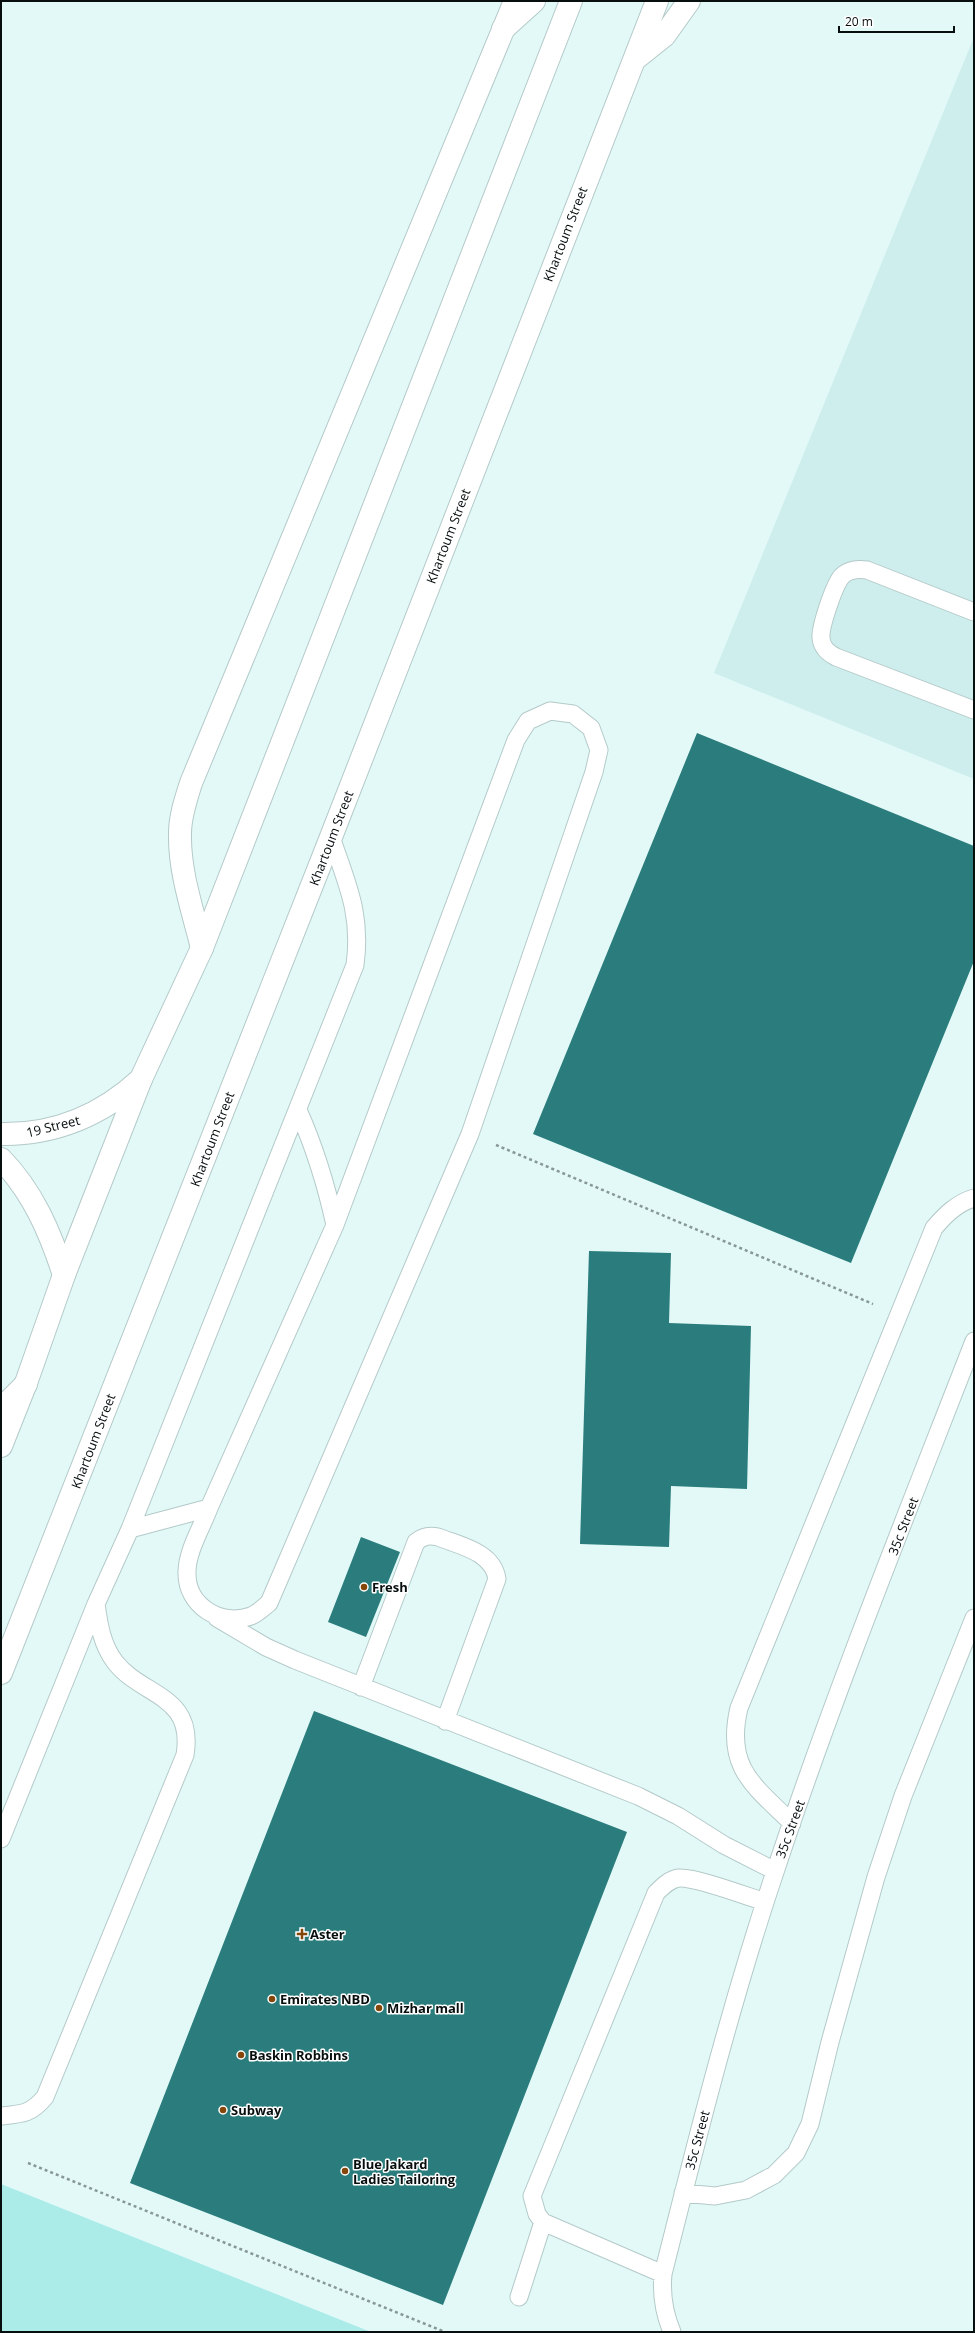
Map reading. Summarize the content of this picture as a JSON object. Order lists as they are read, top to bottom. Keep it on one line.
{"streets":{"main road":["Khartoum Street","19 Street"],"lane":["35c Street"]},"places":{"other":["Fresh","Emirates NBD","Mizhar mall","Baskin Robbins","Subway","Blue Jakard Ladies Tailoring"],"health":["Aster"]},"scale_bar":"20 m"}
